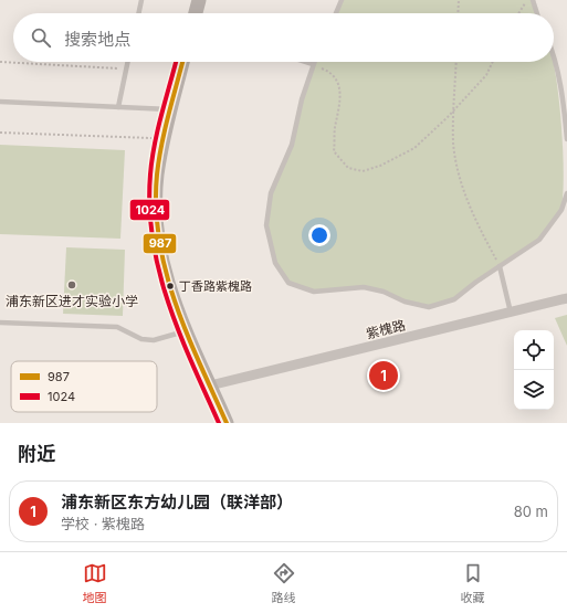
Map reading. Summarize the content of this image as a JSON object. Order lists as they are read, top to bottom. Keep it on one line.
{"streets":{"street":["紫槐路"]},"places":["浦东新区进才实验小学","丁香路紫槐路"],"lines":["transit line 987","transit line 1024"],"legend":["987","1024"],"page":{"search":"搜索地点","pins":"1","heading":"附近","list":[{"mark":"1","name":"浦东新区东方幼儿园（联洋部）","note":"学校 · 紫槐路","value":"80 m"}],"nav":["地图","路线","收藏"]}}
